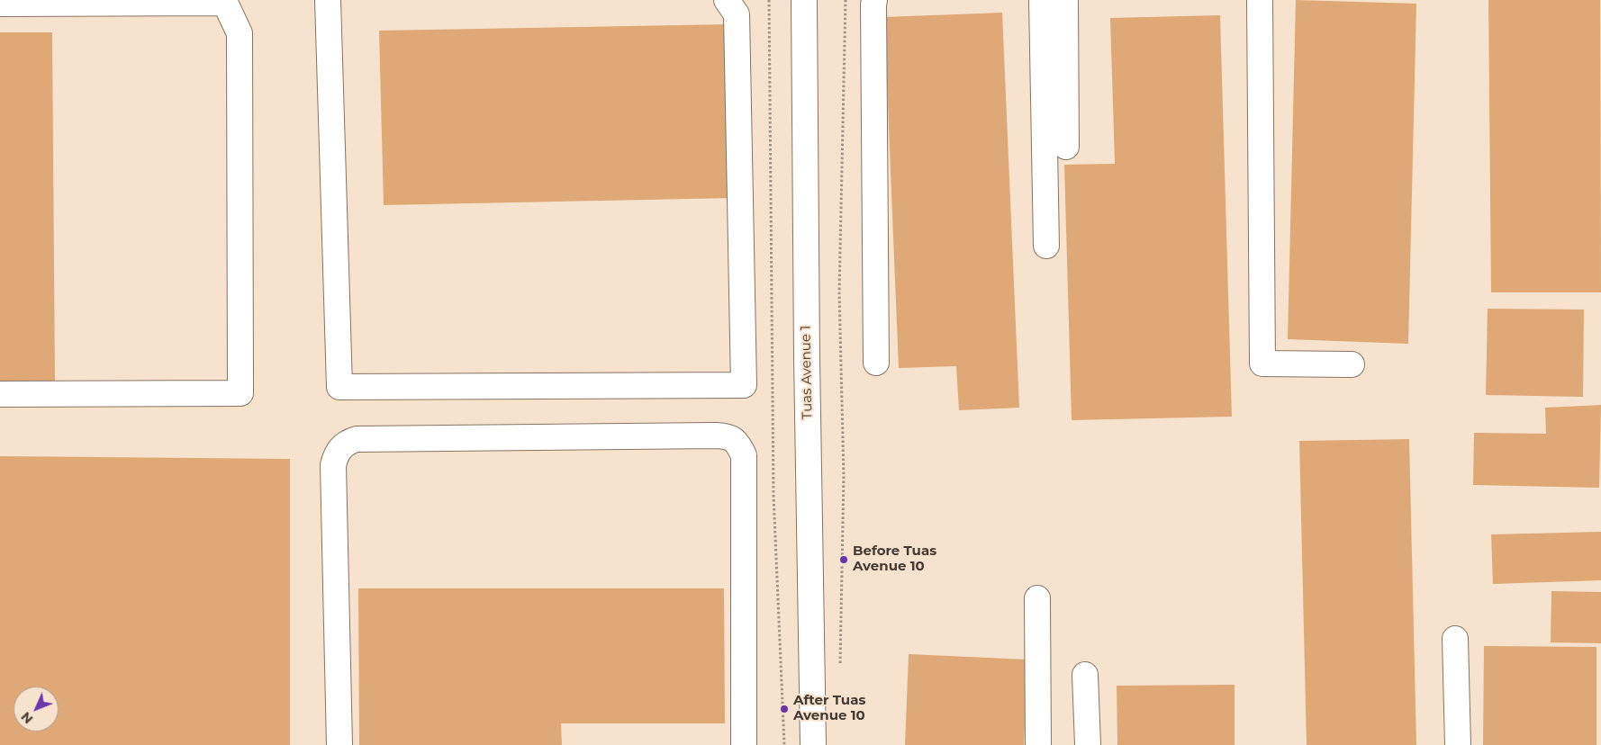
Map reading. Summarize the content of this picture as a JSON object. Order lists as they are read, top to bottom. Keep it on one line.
{"streets":{"street":["Tuas Avenue 1"]},"places":["Before Tuas Avenue 10","After Tuas Avenue 10"],"north":"bottom left"}
